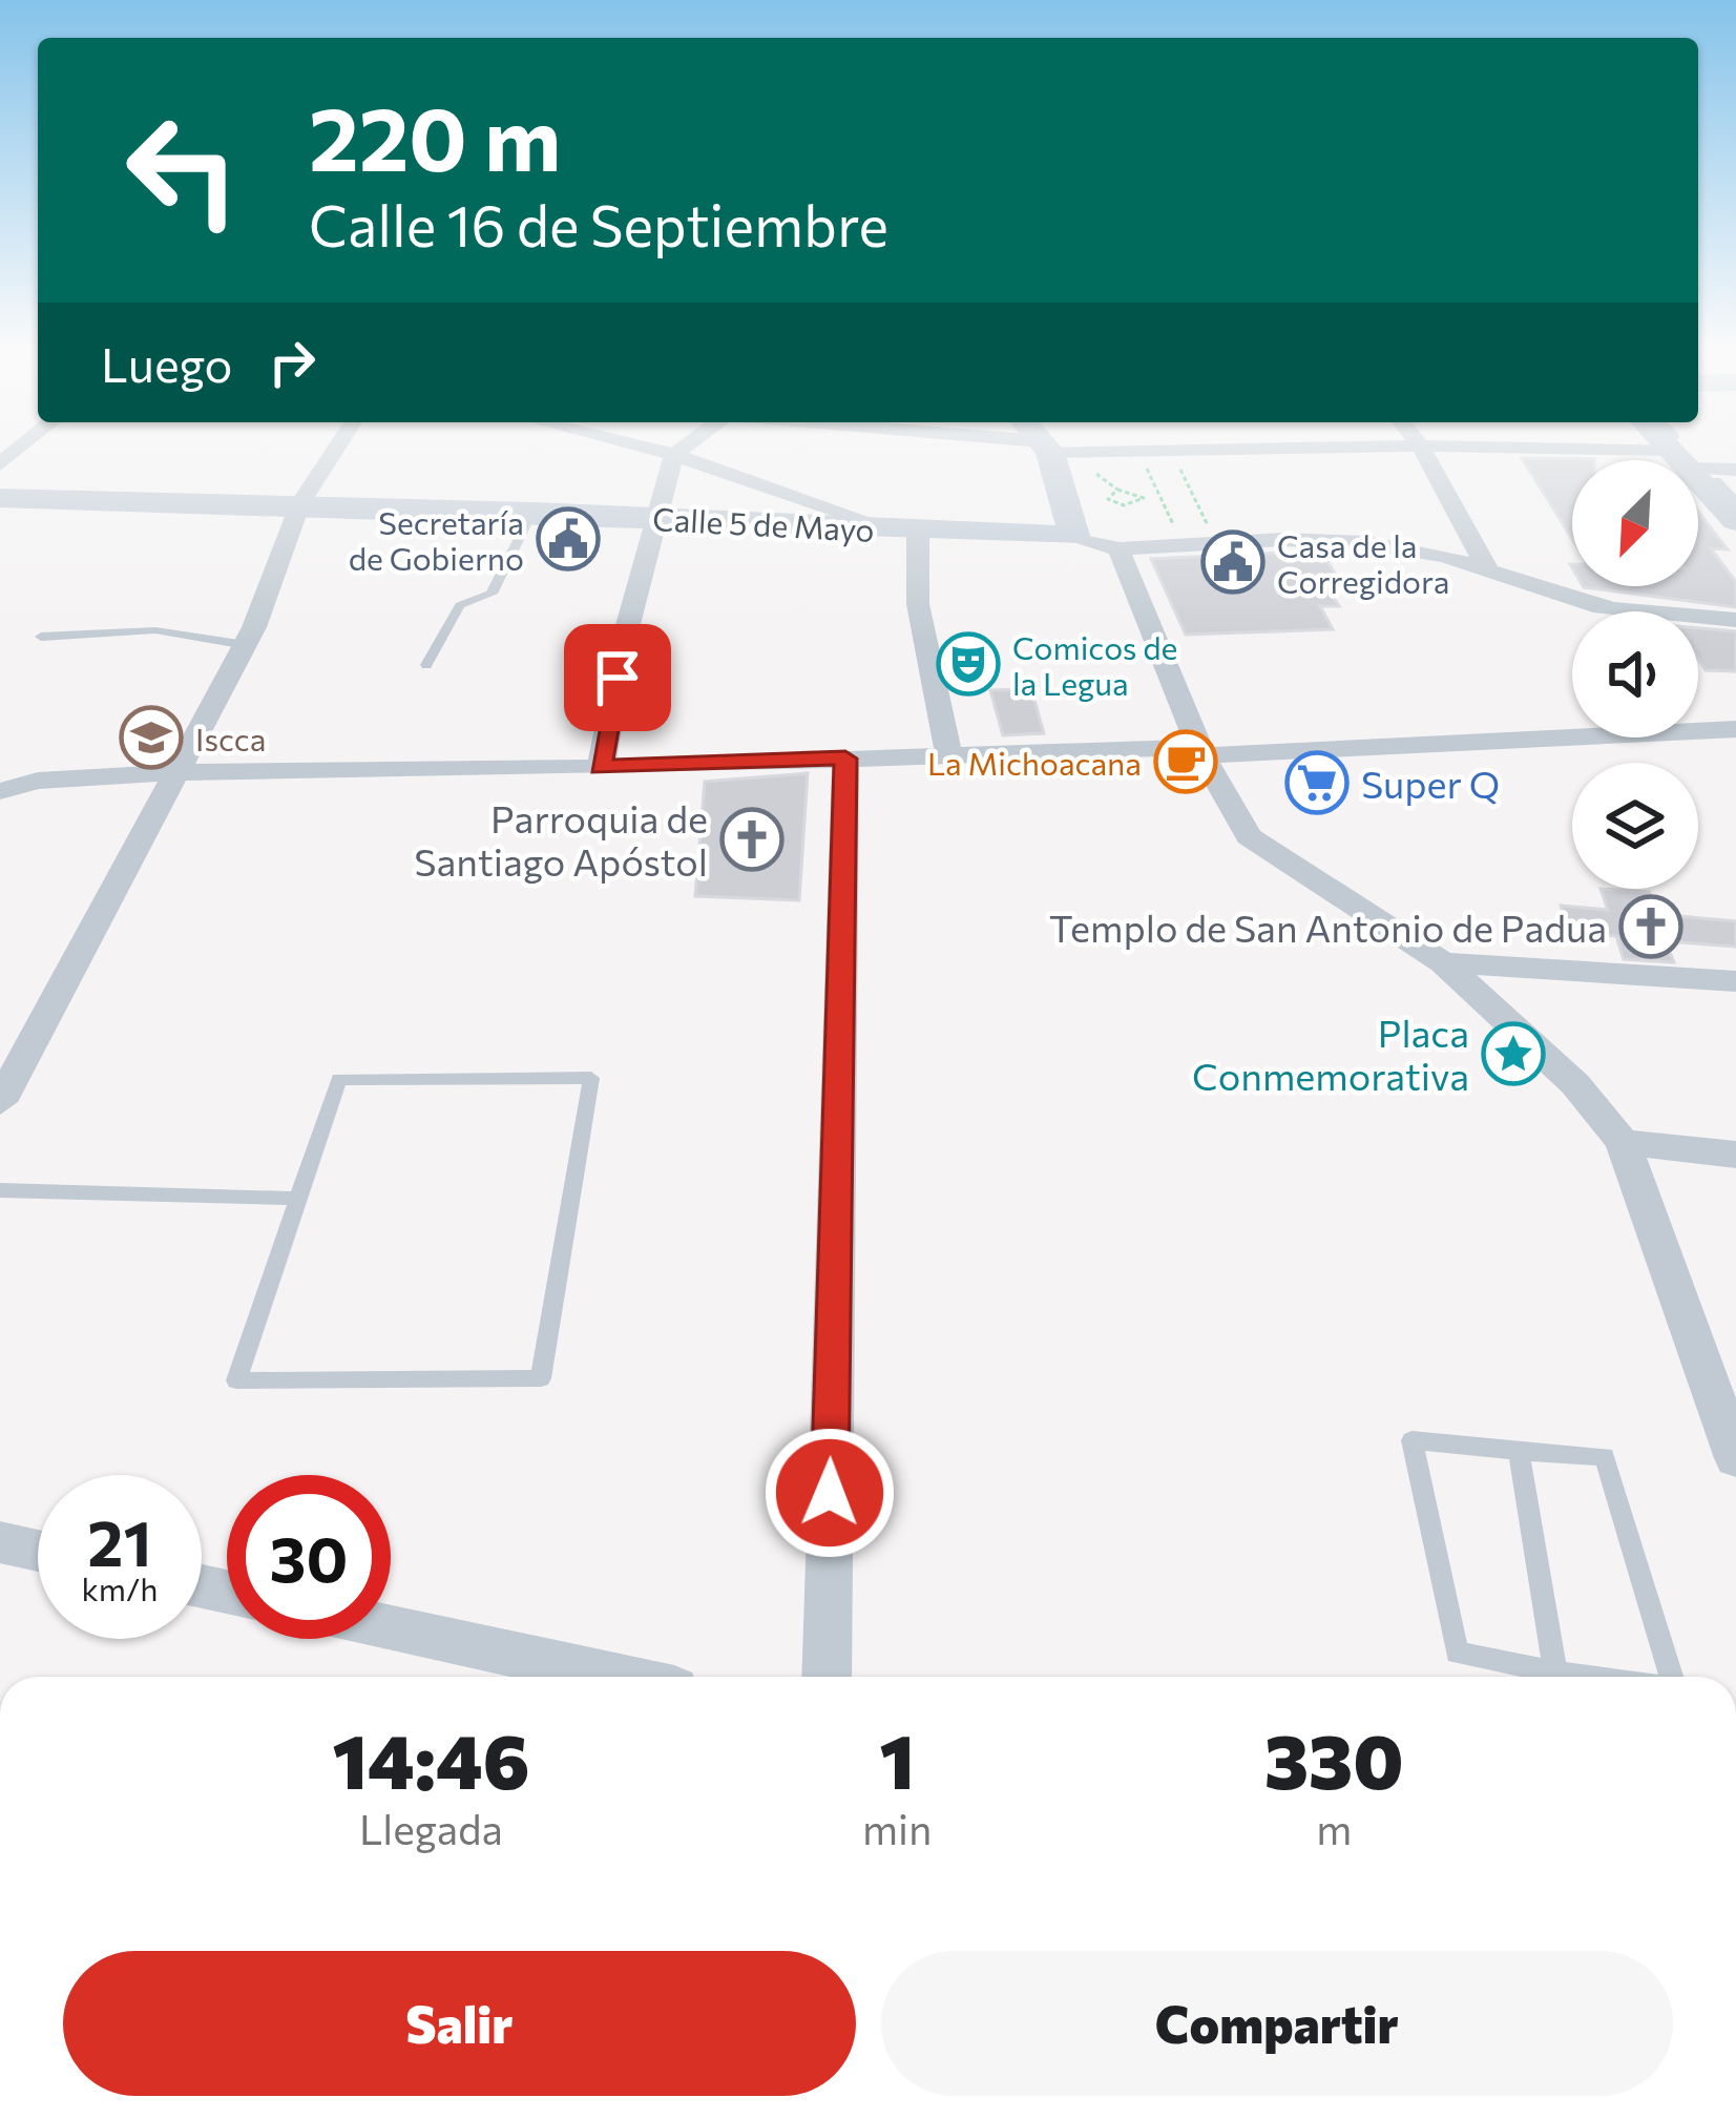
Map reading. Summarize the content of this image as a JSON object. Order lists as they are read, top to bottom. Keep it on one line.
{"streets":{"street":["Calle 5 de Mayo"]},"places":{"public building":["Secretaría de Gobierno","Casa de la Corregidora"],"theatre":["Comicos de la Legua"],"school or university":["Iscca"],"cafe":["La Michoacana"],"supermarket":["Super Q"],"church":["Parroquia de Santiago Apóstol","Templo de San Antonio de Padua"],"place":["Placa Conmemorativa"]},"north":"bottom left","page":{"turn":["220 m","Calle 16 de Septiembre"],"then":"Luego","speed":"21 km/h","limit":"30","eta":["14:46","Llegada","1","min","330","m"],"buttons":["Salir","Compartir"]}}
